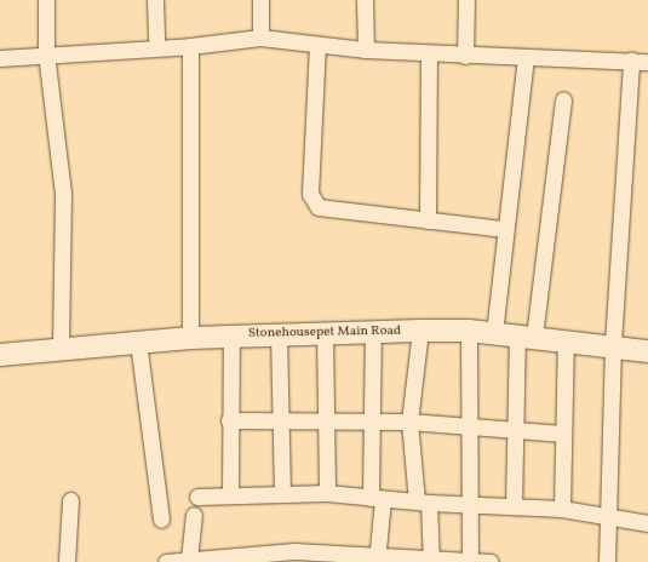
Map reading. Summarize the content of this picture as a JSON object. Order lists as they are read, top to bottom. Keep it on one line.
{"streets":{"main road":["Stonehousepet Main Road"]}}
